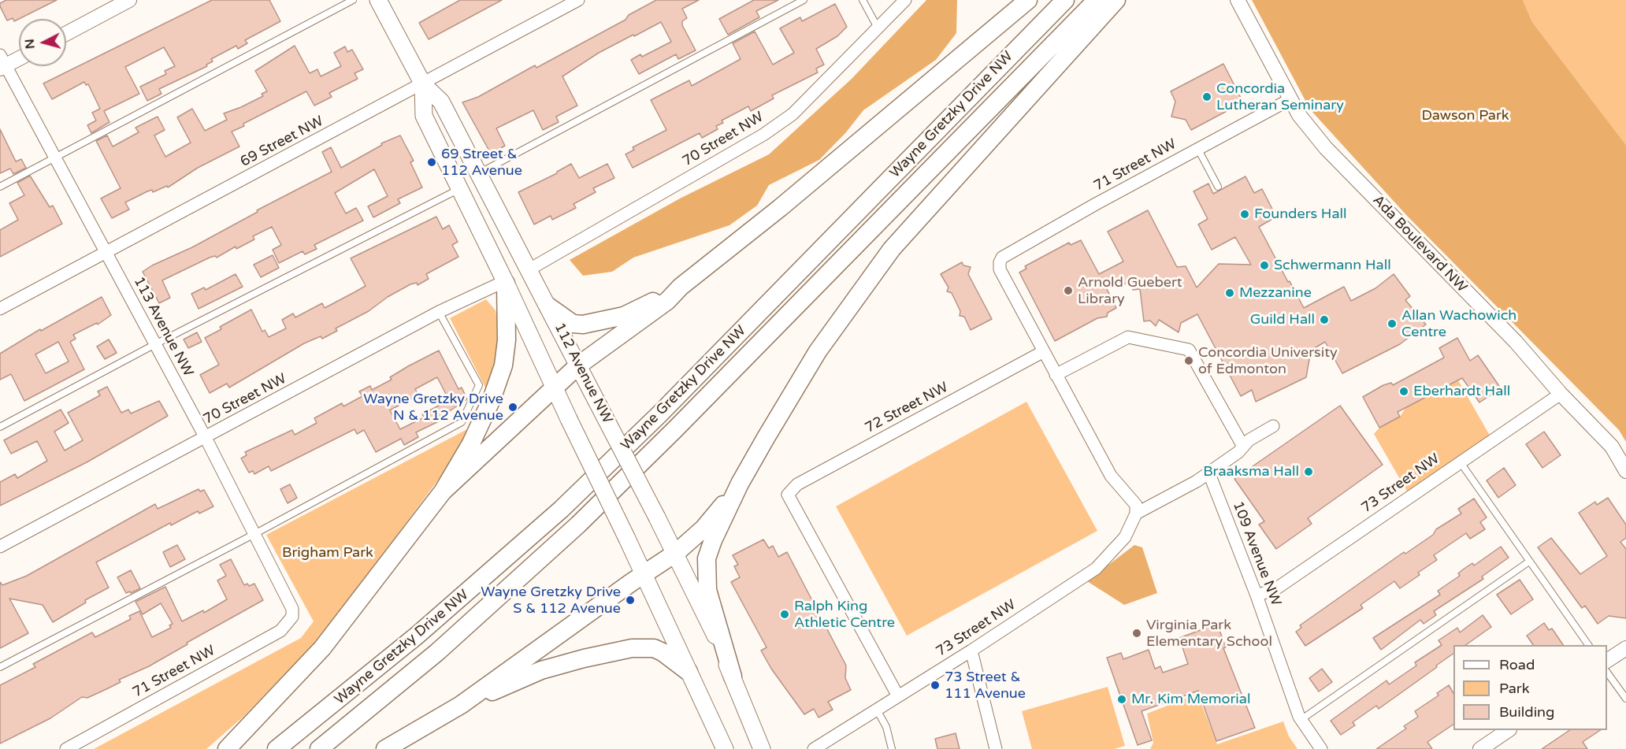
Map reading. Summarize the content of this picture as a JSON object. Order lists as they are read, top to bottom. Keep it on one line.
{"streets":{"main road":["Wayne Gretzky Drive NW","112 Avenue NW"],"street":["70 Street NW","69 Street NW","71 Street NW","Ada Boulevard NW","113 Avenue NW","72 Street NW","73 Street NW","109 Avenue NW"]},"crossings":[["70 Street NW","113 Avenue NW"],["70 Street NW","112 Avenue NW"],["69 Street NW","113 Avenue NW"],["69 Street NW","112 Avenue NW"],["71 Street NW","Ada Boulevard NW"],["71 Street NW","113 Avenue NW"],["71 Street NW","72 Street NW"],["Ada Boulevard NW","73 Street NW"],["72 Street NW","73 Street NW"],["73 Street NW","109 Avenue NW"]],"parks":["Dawson Park","Brigham Park"],"places":["Concordia Lutheran Seminary","69 Street & 112 Avenue","Founders Hall","Schwermann Hall","Arnold Guebert Library","Mezzanine","Guild Hall","Allan Wachowich Centre","Concordia University of Edmonton","Eberhardt Hall","Wayne Gretzky Drive N & 112 Avenue","Braaksma Hall","Wayne Gretzky Drive S & 112 Avenue","Ralph King Athletic Centre","Virginia Park Elementary School","73 Street & 111 Avenue","Mr. Kim Memorial"],"legend":["Road","Park","Building"],"north":"left"}
